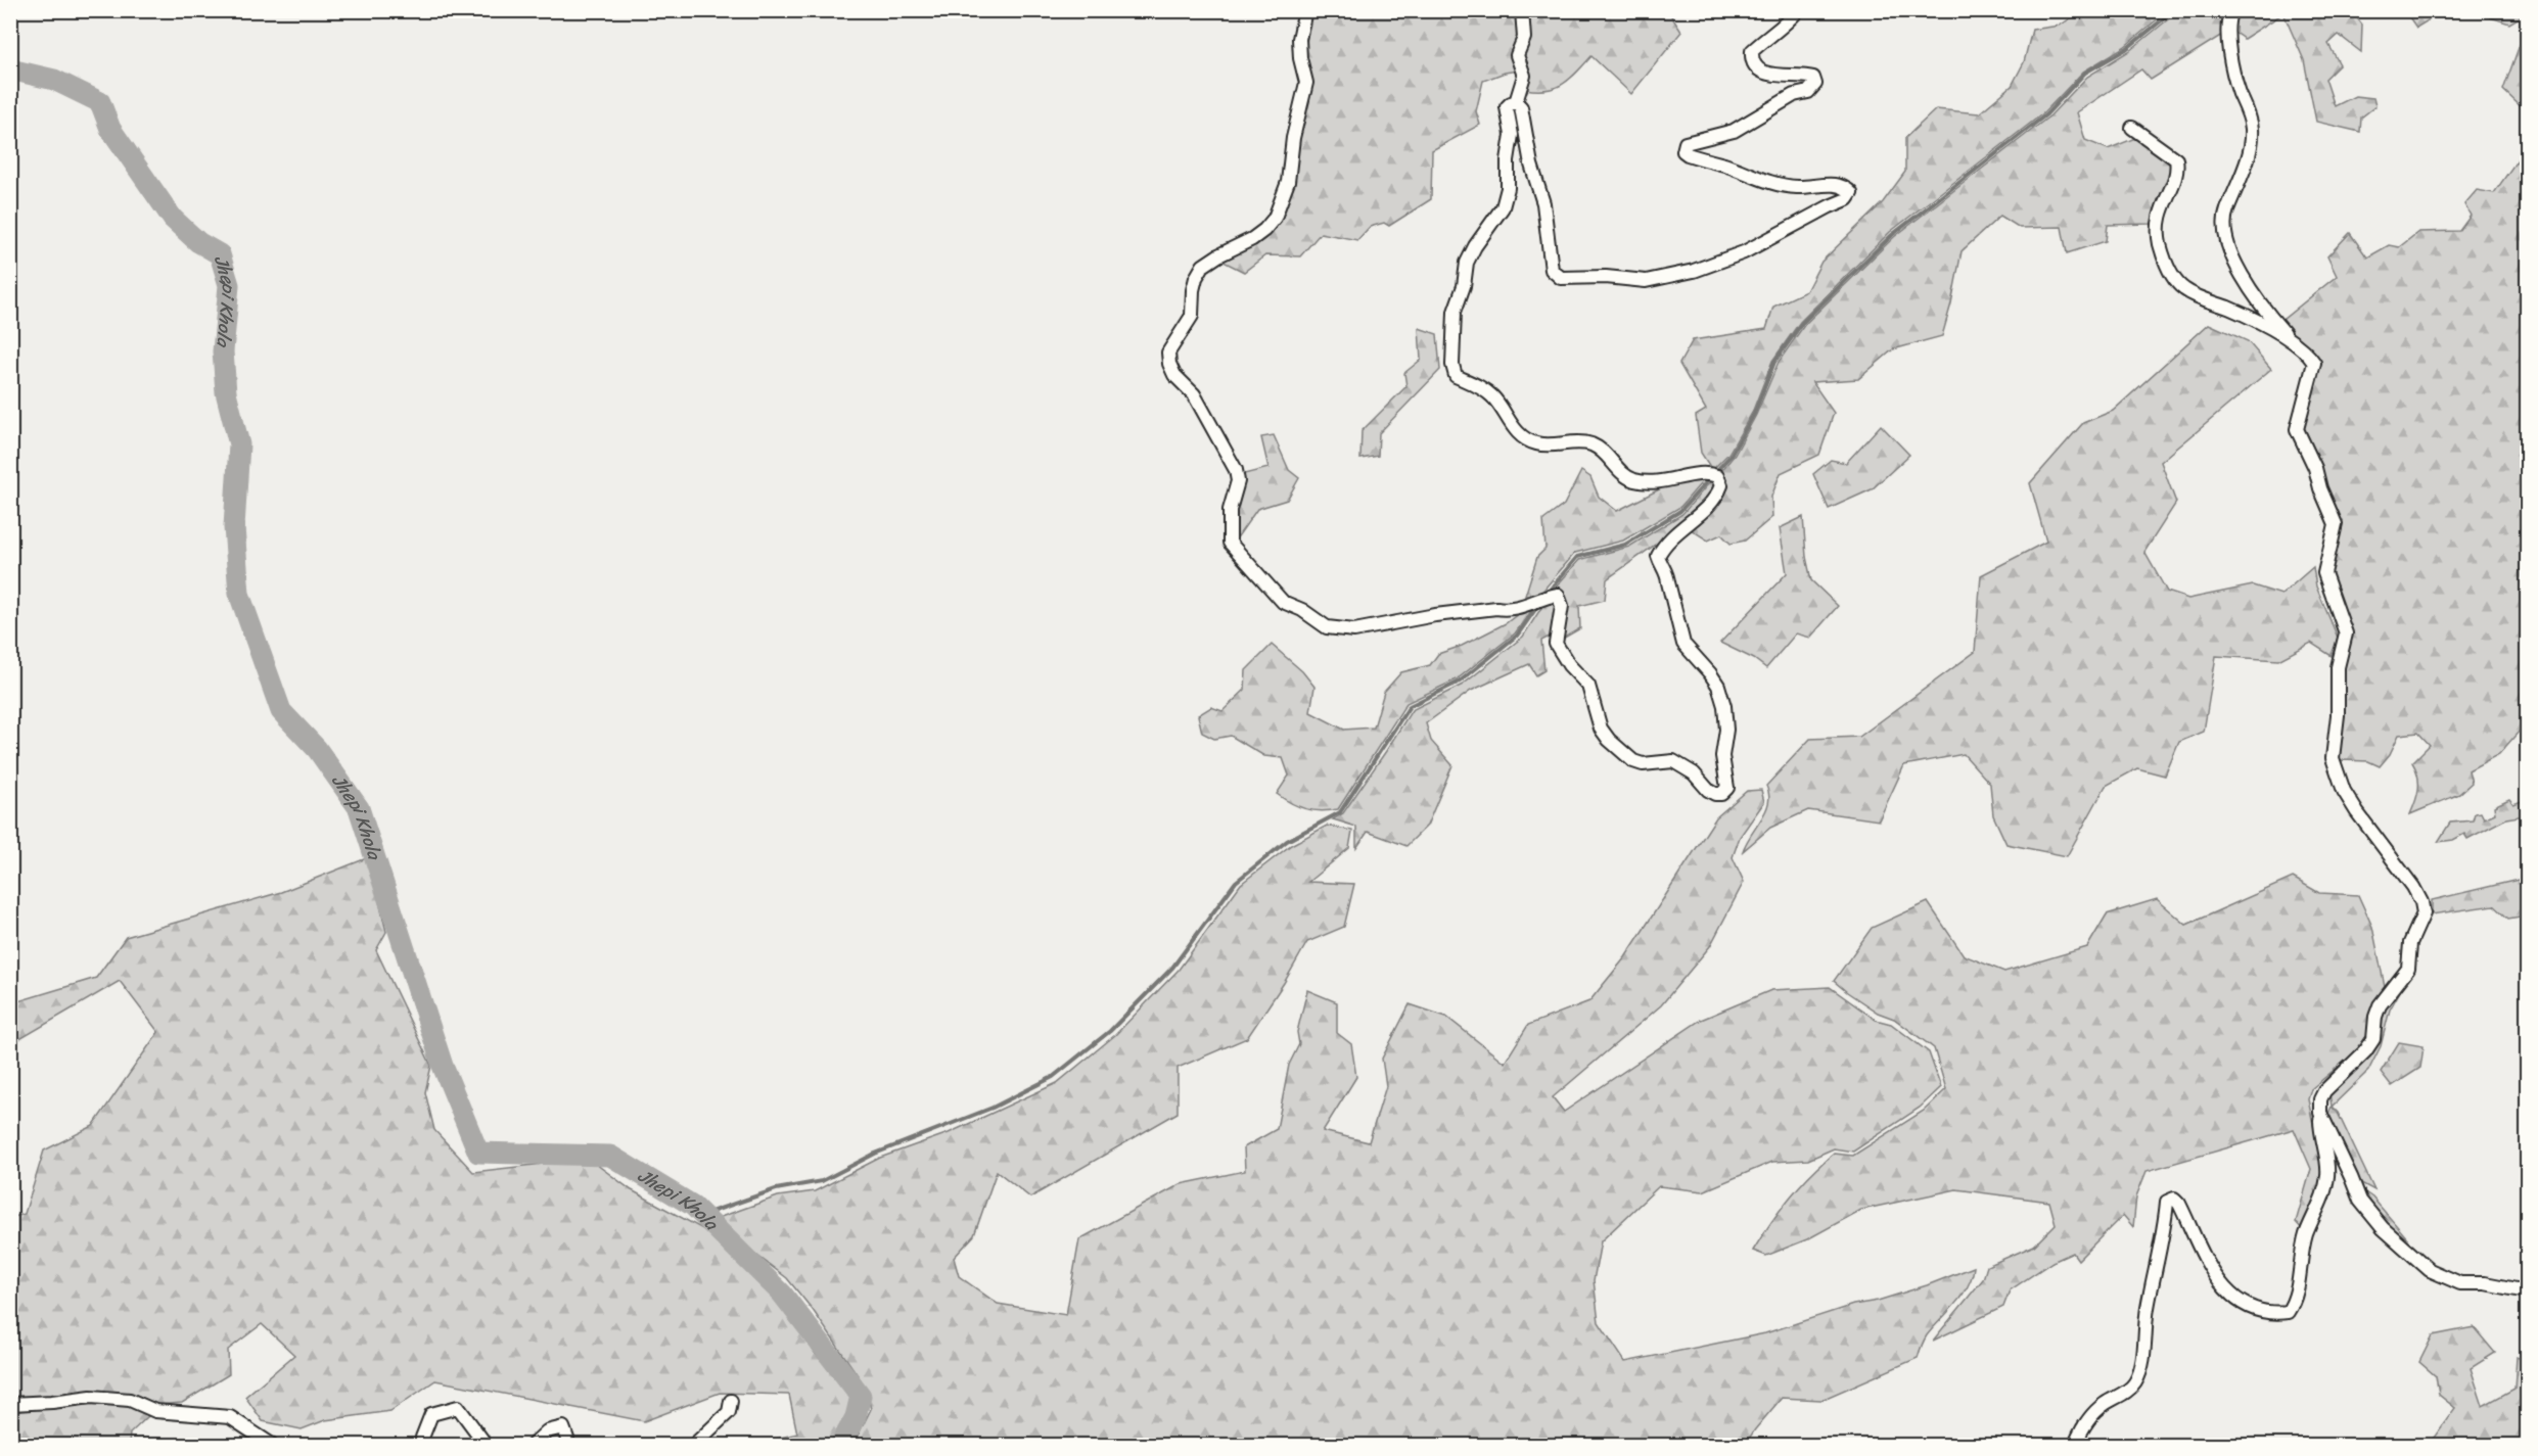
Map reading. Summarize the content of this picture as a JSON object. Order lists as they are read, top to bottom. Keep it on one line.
{"water":["Jhepi Khola"]}
